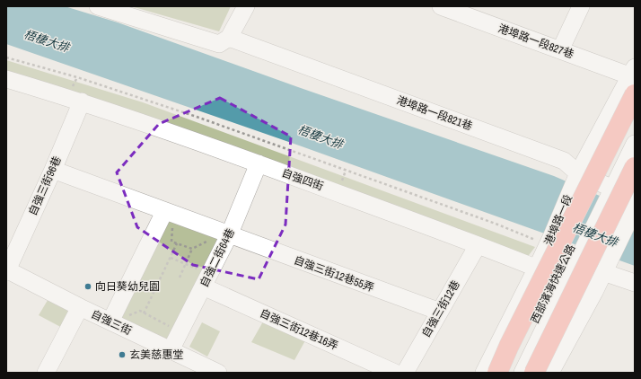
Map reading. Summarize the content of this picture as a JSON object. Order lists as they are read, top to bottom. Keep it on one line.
{"streets":{"highway":["西部濱海快速公路"],"street":["港埠路一段827巷","港埠路一段821巷","自強四街","自強三街96巷","港埠路一段","自強二街64巷","自強三街12巷55弄","自強三街12巷","自強三街","自強三街12巷16弄"]},"crossings":[["港埠路一段827巷","港埠路一段"],["港埠路一段821巷","港埠路一段"],["自強四街","自強三街96巷"],["自強四街","港埠路一段"],["自強四街","自強二街64巷"],["自強四街","自強三街12巷"],["自強三街96巷","自強三街12巷55弄"],["自強三街96巷","自強三街"],["自強二街64巷","自強三街12巷55弄"],["自強二街64巷","自強三街"],["自強二街64巷","自強三街12巷16弄"],["自強三街12巷55弄","自強三街12巷"]],"water":["梧棲大排"],"places":["向日葵幼兒園","玄美慈惠堂"]}
